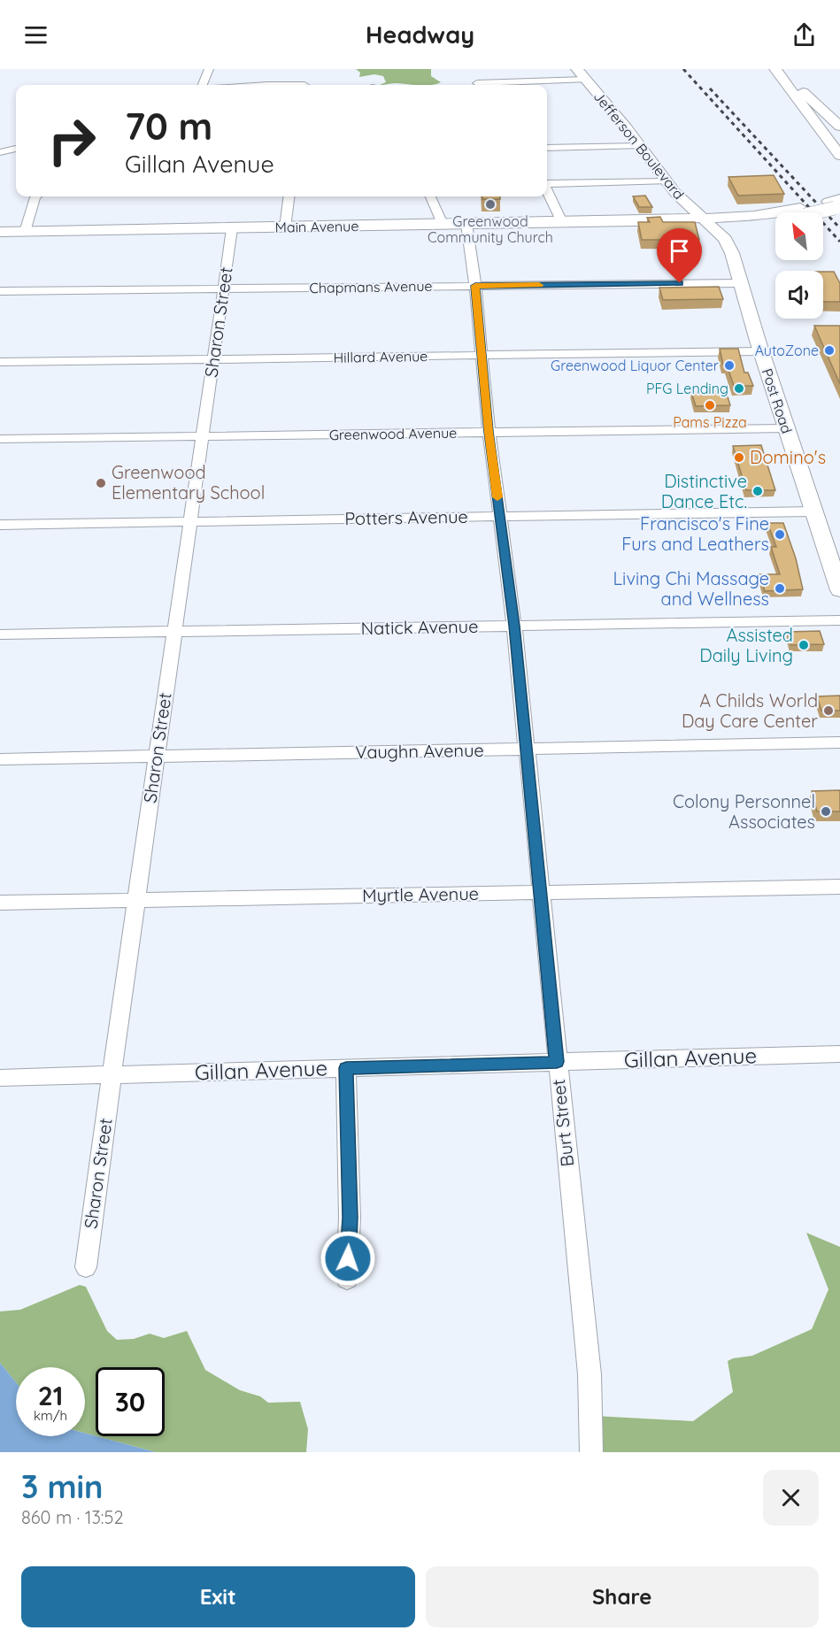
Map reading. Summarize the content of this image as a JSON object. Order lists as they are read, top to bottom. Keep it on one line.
{"streets":{"main road":["Jefferson Boulevard","Main Avenue","Post Road"],"street":["Chapmans Avenue","Sharon Street","Hillard Avenue","Greenwood Avenue","Potters Avenue","Natick Avenue","Vaughn Avenue","Myrtle Avenue","Gillan Avenue","Burt Street"]},"crossings":[["Jefferson Boulevard","Main Avenue"],["Jefferson Boulevard","Post Road"],["Main Avenue","Sharon Street"],["Main Avenue","Post Road"],["Main Avenue","Burt Street"],["Chapmans Avenue","Sharon Street"],["Chapmans Avenue","Post Road"],["Chapmans Avenue","Burt Street"],["Sharon Street","Hillard Avenue"],["Sharon Street","Greenwood Avenue"],["Sharon Street","Potters Avenue"],["Sharon Street","Natick Avenue"],["Sharon Street","Vaughn Avenue"],["Sharon Street","Myrtle Avenue"],["Sharon Street","Gillan Avenue"],["Hillard Avenue","Post Road"],["Hillard Avenue","Burt Street"],["Post Road","Greenwood Avenue"],["Post Road","Potters Avenue"],["Greenwood Avenue","Burt Street"],["Potters Avenue","Burt Street"],["Natick Avenue","Burt Street"],["Vaughn Avenue","Burt Street"],["Myrtle Avenue","Burt Street"],["Gillan Avenue","Burt Street"]],"places":["Greenwood Community Church","AutoZone","Greenwood Liquor Center","PFG Lending","Pams Pizza","Domino's","Greenwood Elementary School","Distinctive Dance Etc.","Francisco's Fine Furs and Leathers","Living Chi Massage and Wellness","Assisted Daily Living","A Childs World Day Care Center","Colony Personnel Associates"],"north":"top left","page":{"header":"Headway","turn":["70 m","Gillan Avenue"],"speed":"21 km/h","limit":"30","heading":["3 min","860 m · 13:52"],"buttons":["Exit","Share"]}}
